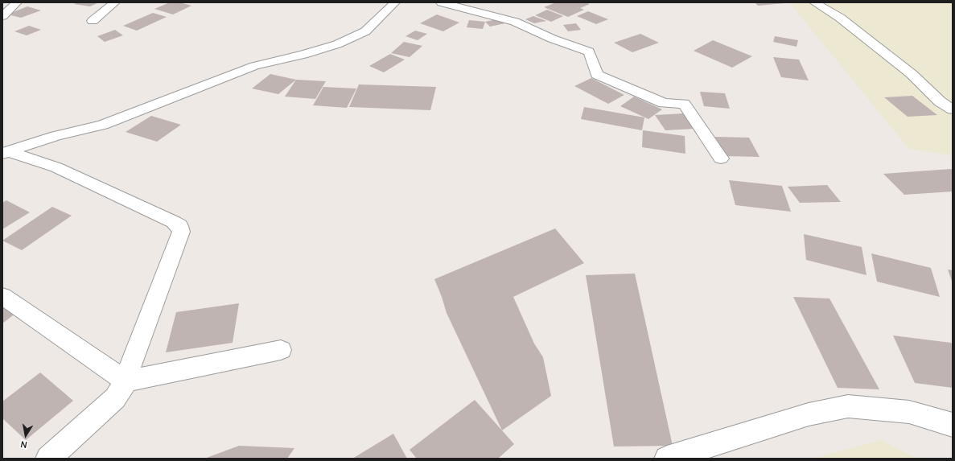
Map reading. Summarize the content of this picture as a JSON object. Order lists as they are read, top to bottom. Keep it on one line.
{"north":"bottom"}
